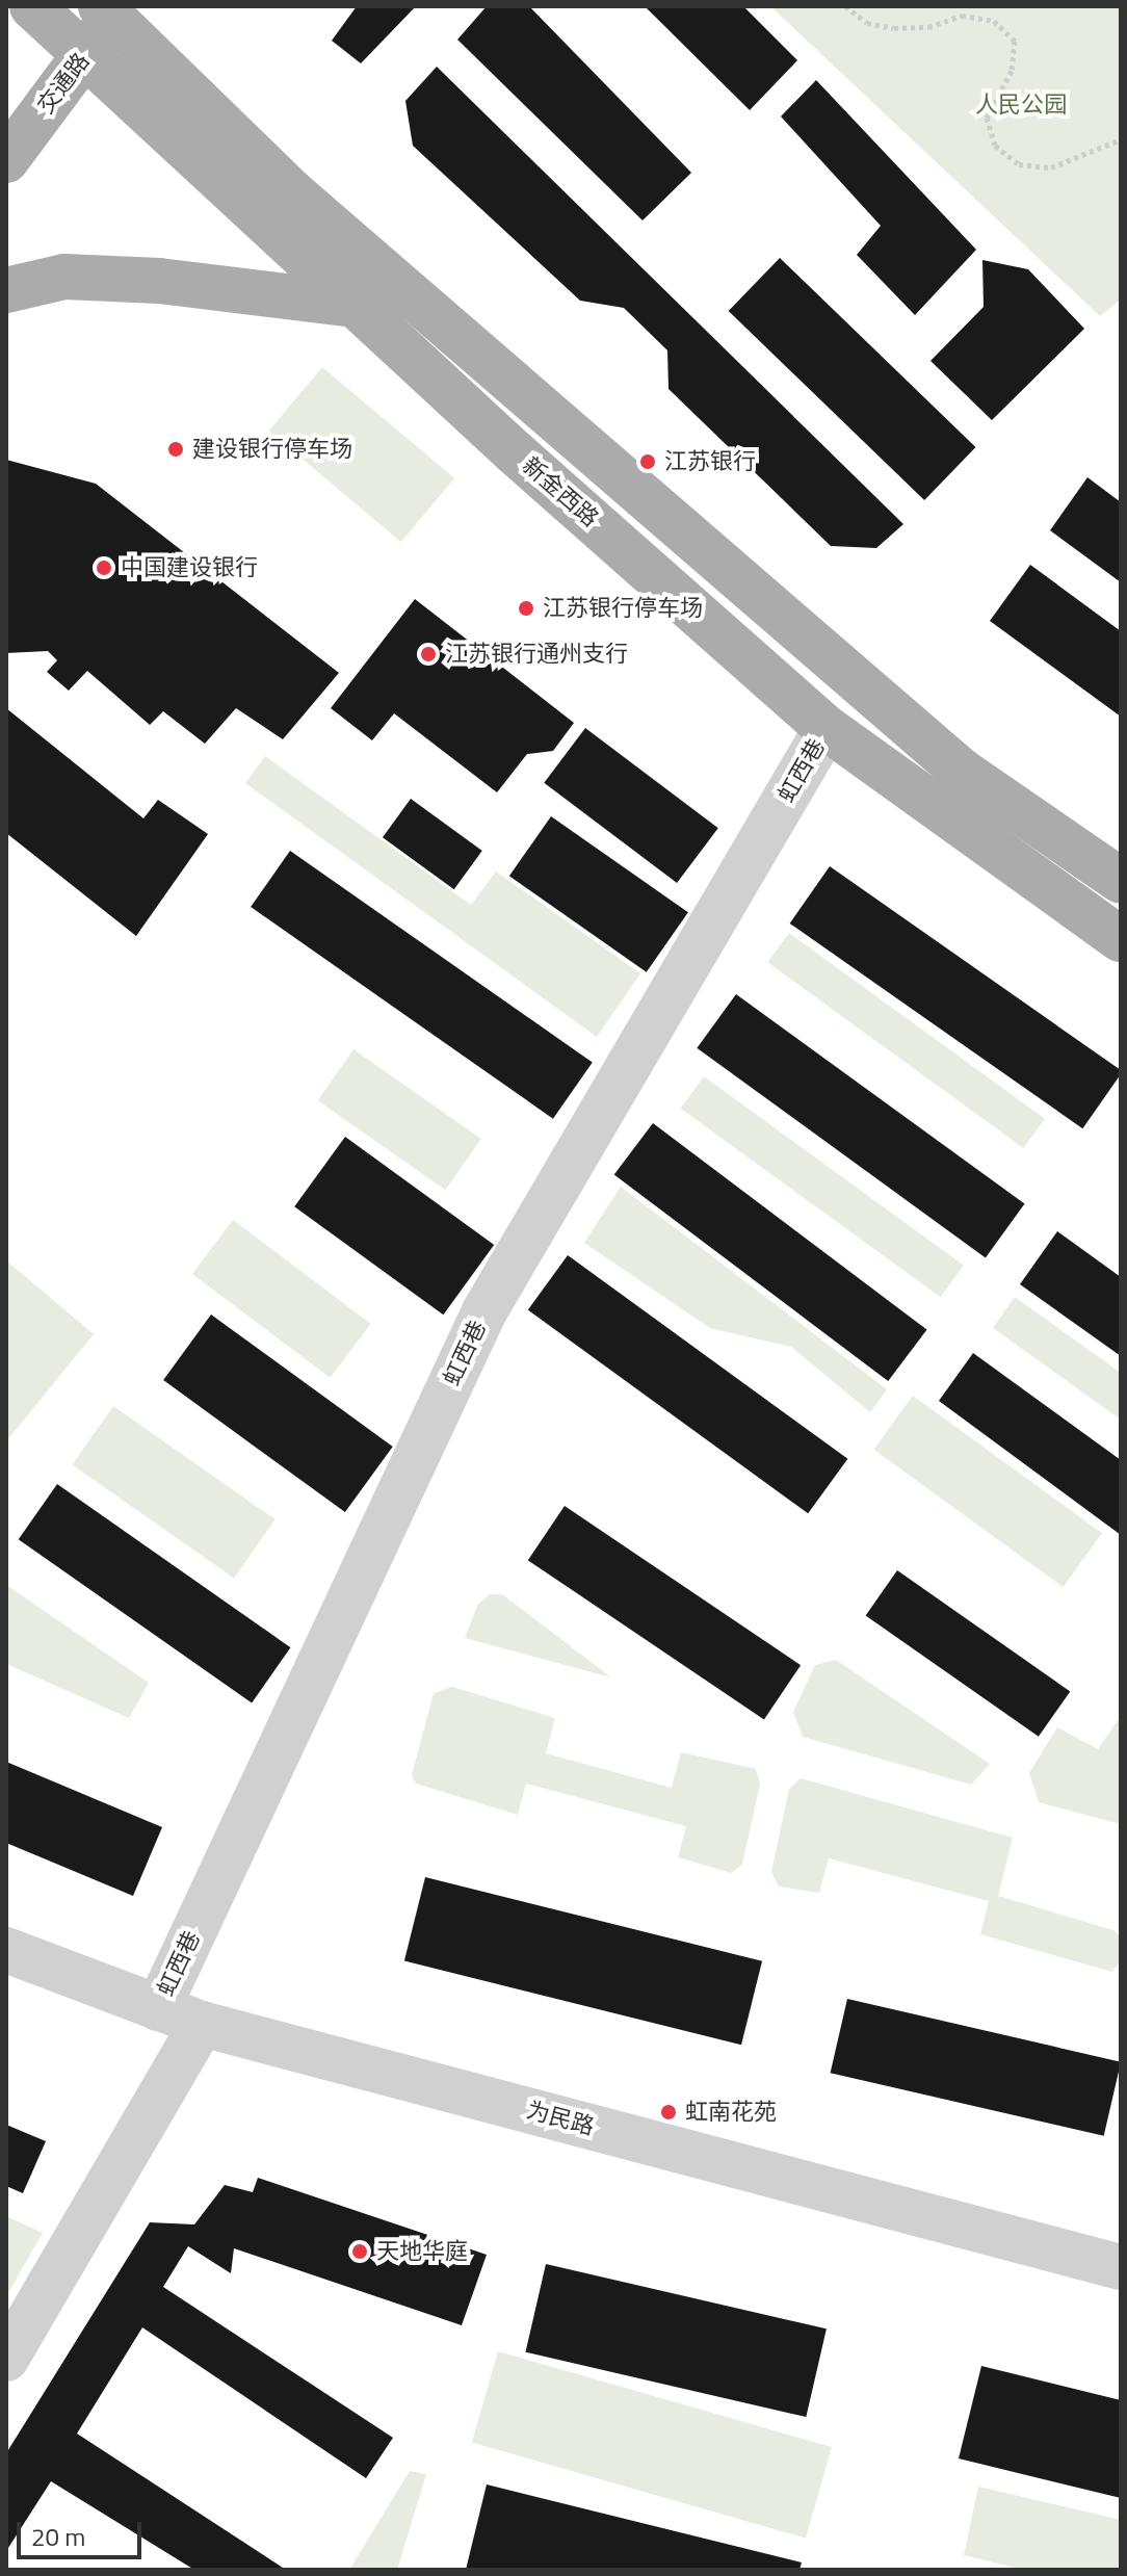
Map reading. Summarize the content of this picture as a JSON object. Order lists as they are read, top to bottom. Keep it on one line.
{"streets":{"main road":["交通路","新金西路"],"street":["虹西巷","为民路"]},"crossings":[["交通路","新金西路"],["新金西路","虹西巷"],["虹西巷","为民路"]],"parks":["人民公园"],"places":["建设银行停车场","江苏银行","中国建设银行","江苏银行停车场","江苏银行通州支行","虹南花苑","天地华庭"],"scale_bar":"20 m"}
